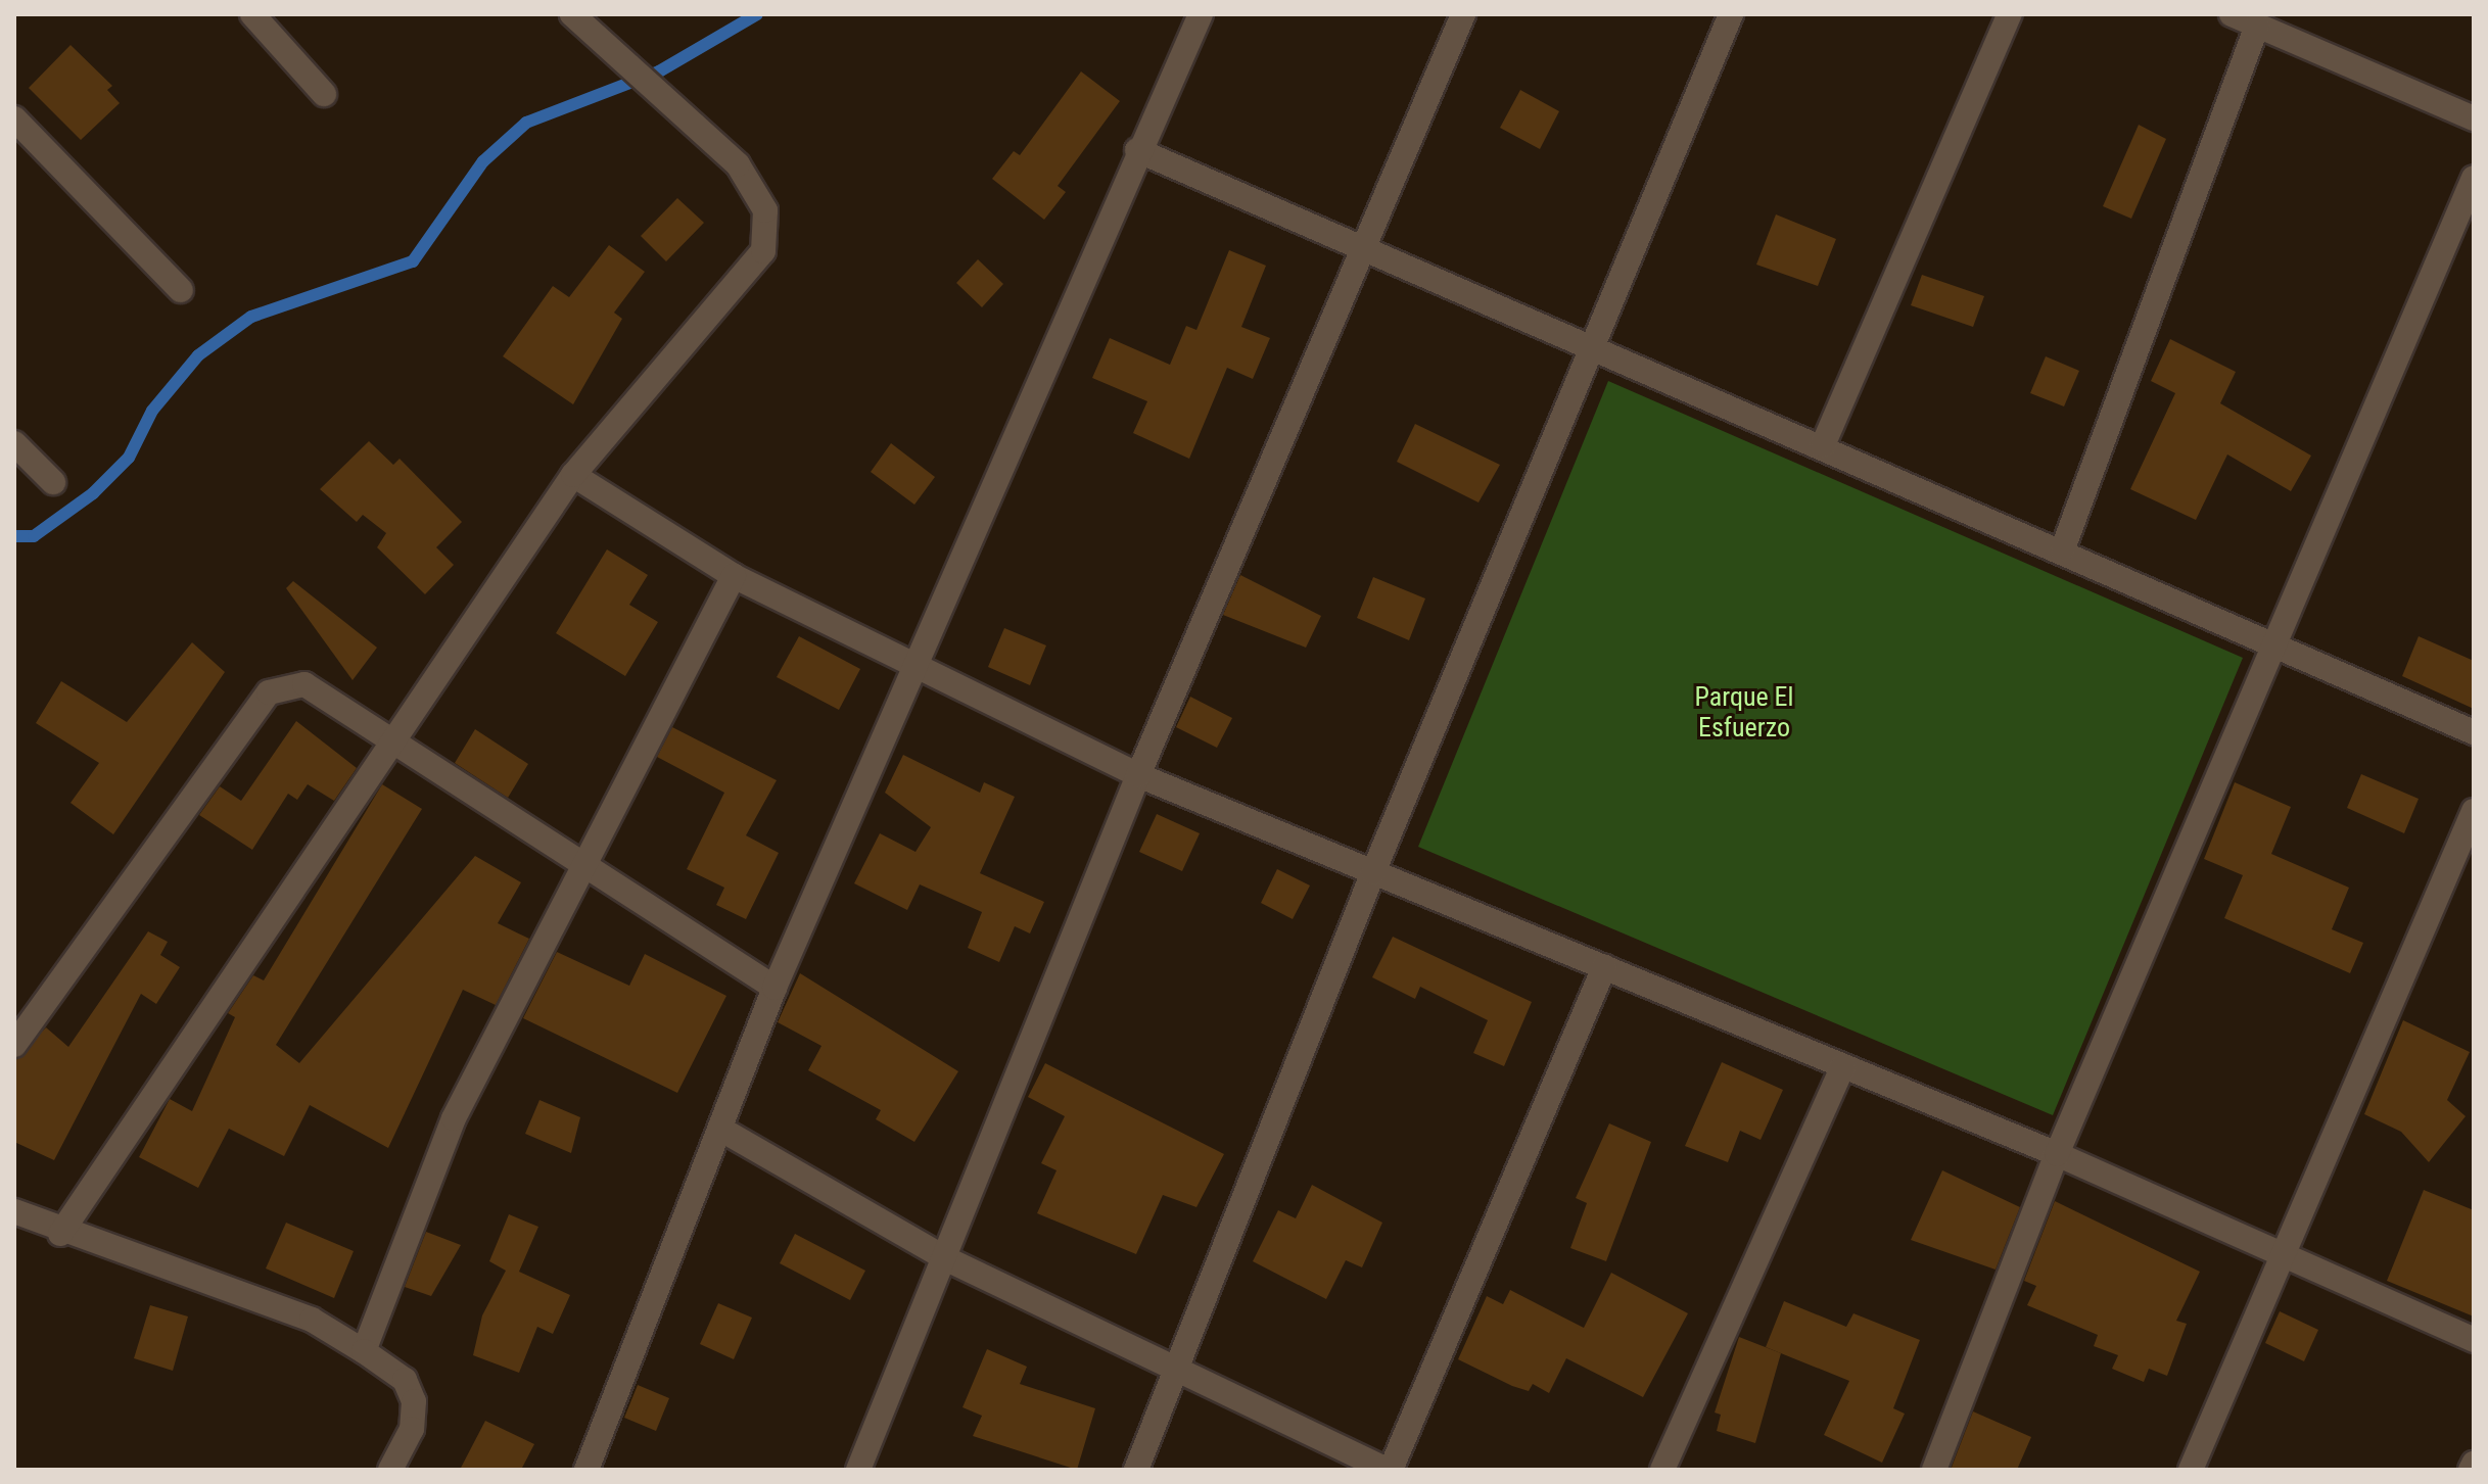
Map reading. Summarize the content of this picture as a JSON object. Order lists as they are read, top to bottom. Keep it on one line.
{"parks":["Parque El Esfuerzo"]}
